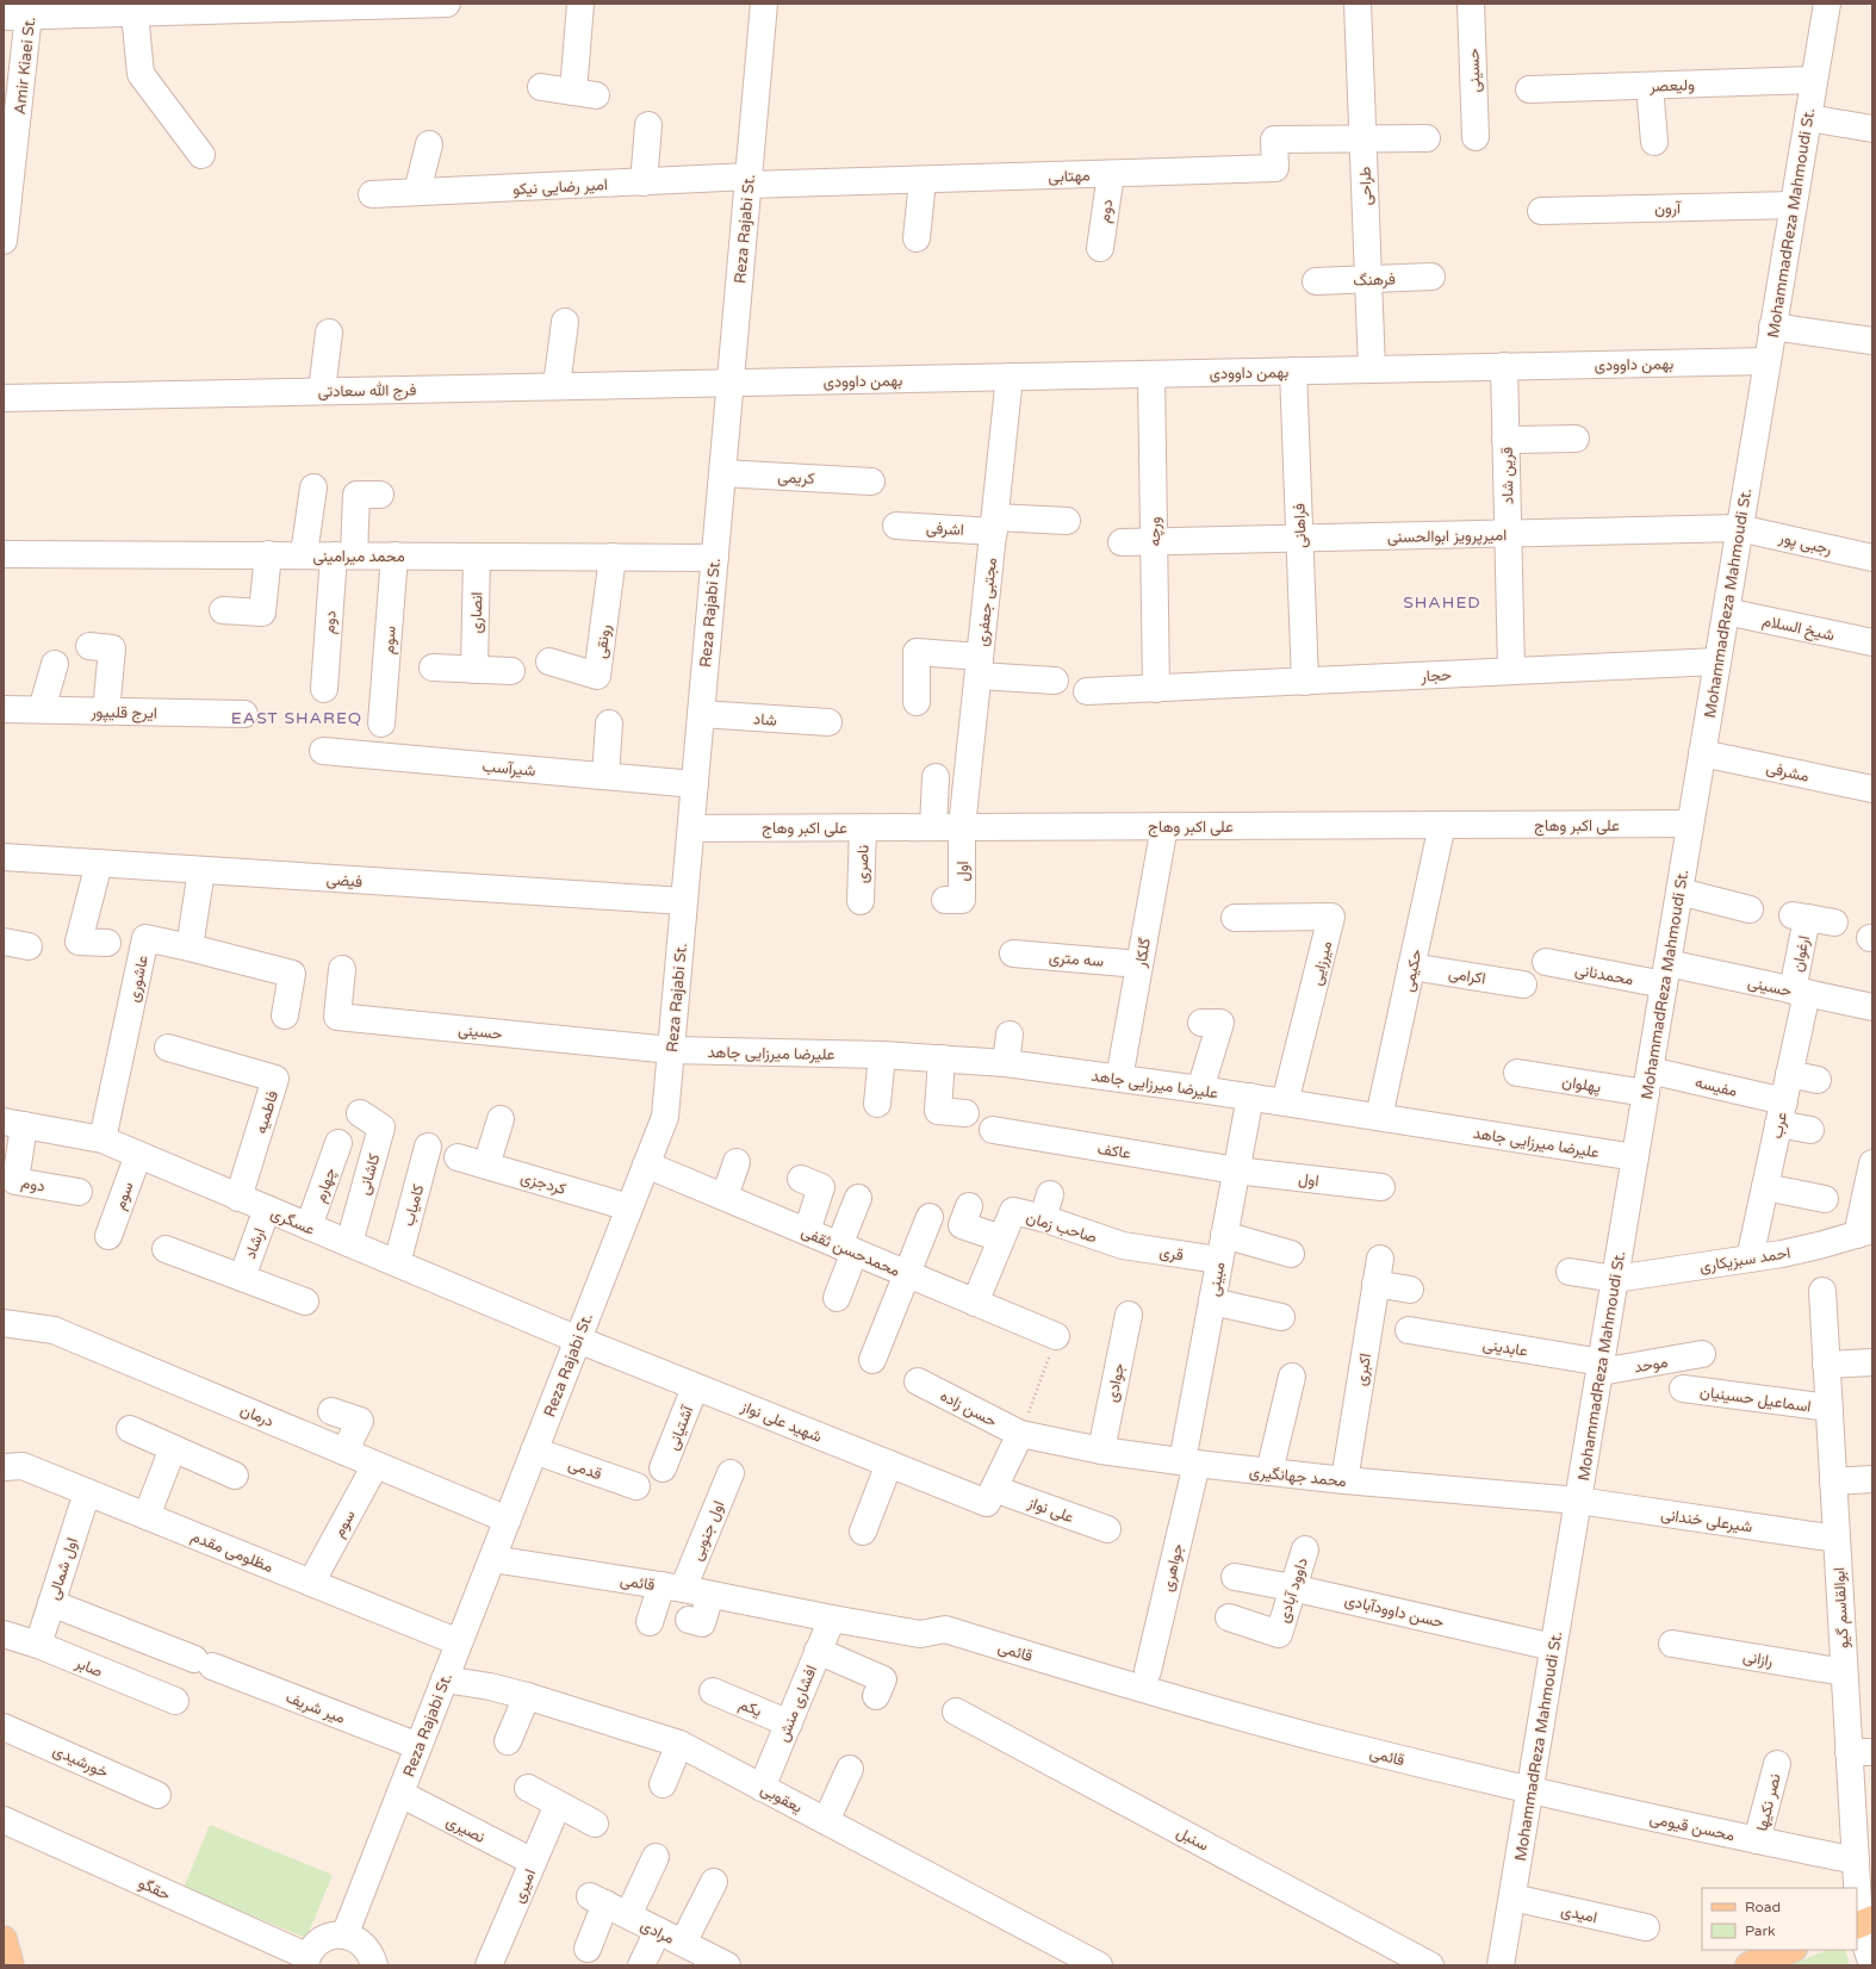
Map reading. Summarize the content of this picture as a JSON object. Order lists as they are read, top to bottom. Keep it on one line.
{"streets":{"street":["Amir Kiaei St.","حسینی","ولیعصر","مهتابی","امیر رضایی نیکو","طراحی","آرون","دوم","MohammadReza Mahmoudi St.","Reza Rajabi St.","فرهنگ","بهمن داوودی","فرج الله سعادتی","قرین شاد","کریمی","فراهانی","اشرفی","ورچه","امیرپرویز ابوالحسنی","رجبی پور","محمد میرامینی","مجتبی جعفری","انصاری","شیخ السلام","سوم","رونقی","حجار","ایرج قلیپور","شاد","شیرآسب","مشرفی","علی اکبر وهاج","ناصری","اول","فیضی","گلکار","ارغوان","سه متری","میرزایی","حکیمی","محمدنانی","اکرامی","عاشوری","علیرضا میرزایی جاهد","پهلوان","مفیسه","فاطمیه","عرب","عاکف","کاشانی","کردجزی","چهارم","کامیاب","عسگری","صاحب زمان","ارشاد","محمدحسن ثقفی","قری","احمد سبزیکاری","مبینی","عابدینی","موحد","اکبری","جوادی","اسماعیل حسینیان","حسن زاده","درمان","شهید علی نواز","آشتیانی","قدمی","محمد جهانگیری","علی نواز","شیرعلی خندانی","اول جنوبی","مظلومی مقدم","جواهری","اول شمالی","قائمی","داوود آبادی","ابوالقاسم گیو","حسن داوودآبادی","رازانی","صابر","افشاری منش","میر شریف","یکم","خورشیدی","یعقوبی","نصر نکیها","محسن قیومی","نصیری","سنبل","امیری","حقگو","امیدی","مرادی"]},"crossings":[["حسینی","MohammadReza Mahmoudi St."],["حسینی","Reza Rajabi St."],["حسینی","ارغوان"],["حسینی","محمدنانی"],["حسینی","علیرضا میرزایی جاهد"],["حسینی","عرب"],["ولیعصر","MohammadReza Mahmoudi St."],["مهتابی","امیر رضایی نیکو"],["مهتابی","طراحی"],["مهتابی","دوم"],["مهتابی","Reza Rajabi St."],["امیر رضایی نیکو","Reza Rajabi St."],["طراحی","فرهنگ"],["طراحی","بهمن داوودی"],["آرون","MohammadReza Mahmoudi St."],["دوم","محمد میرامینی"],["دوم","عسگری"],["MohammadReza Mahmoudi St.","بهمن داوودی"],["MohammadReza Mahmoudi St.","امیرپرویز ابوالحسنی"],["MohammadReza Mahmoudi St.","رجبی پور"],["MohammadReza Mahmoudi St.","شیخ السلام"],["MohammadReza Mahmoudi St.","حجار"],["MohammadReza Mahmoudi St.","مشرفی"],["MohammadReza Mahmoudi St.","علی اکبر وهاج"],["MohammadReza Mahmoudi St.","محمدنانی"],["MohammadReza Mahmoudi St.","علیرضا میرزایی جاهد"],["MohammadReza Mahmoudi St.","پهلوان"],["MohammadReza Mahmoudi St.","مفیسه"],["MohammadReza Mahmoudi St.","احمد سبزیکاری"],["MohammadReza Mahmoudi St.","عابدینی"],["MohammadReza Mahmoudi St.","موحد"],["MohammadReza Mahmoudi St.","محمد جهانگیری"],["MohammadReza Mahmoudi St.","شیرعلی خندانی"],["MohammadReza Mahmoudi St.","قائمی"],["MohammadReza Mahmoudi St.","حسن داوودآبادی"],["MohammadReza Mahmoudi St.","محسن قیومی"],["MohammadReza Mahmoudi St.","امیدی"],["Reza Rajabi St.","بهمن داوودی"],["Reza Rajabi St.","فرج الله سعادتی"],["Reza Rajabi St.","کریمی"],["Reza Rajabi St.","محمد میرامینی"],["Reza Rajabi St.","شاد"],["Reza Rajabi St.","شیرآسب"],["Reza Rajabi St.","علی اکبر وهاج"],["Reza Rajabi St.","فیضی"],["Reza Rajabi St.","علیرضا میرزایی جاهد"],["Reza Rajabi St.","کردجزی"],["Reza Rajabi St.","عسگری"],["Reza Rajabi St.","محمدحسن ثقفی"],["Reza Rajabi St.","درمان"],["Reza Rajabi St.","شهید علی نواز"],["Reza Rajabi St.","قدمی"],["Reza Rajabi St.","مظلومی مقدم"],["Reza Rajabi St.","قائمی"],["Reza Rajabi St.","میر شریف"],["Reza Rajabi St.","یعقوبی"],["Reza Rajabi St.","نصیری"],["بهمن داوودی","فرج الله سعادتی"],["بهمن داوودی","قرین شاد"],["بهمن داوودی","فراهانی"],["بهمن داوودی","ورچه"],["بهمن داوودی","مجتبی جعفری"],["قرین شاد","امیرپرویز ابوالحسنی"],["قرین شاد","حجار"],["فراهانی","امیرپرویز ابوالحسنی"],["فراهانی","حجار"],["اشرفی","مجتبی جعفری"],["ورچه","امیرپرویز ابوالحسنی"],["ورچه","حجار"],["امیرپرویز ابوالحسنی","رجبی پور"],["محمد میرامینی","انصاری"],["محمد میرامینی","سوم"],["محمد میرامینی","رونقی"],["مجتبی جعفری","علی اکبر وهاج"],["مجتبی جعفری","اول"],["سوم","عسگری"],["سوم","درمان"],["سوم","مظلومی مقدم"],["علی اکبر وهاج","ناصری"],["علی اکبر وهاج","اول"],["علی اکبر وهاج","گلکار"],["علی اکبر وهاج","حکیمی"],["اول","عاکف"],["اول","مبینی"],["گلکار","سه متری"],["گلکار","علیرضا میرزایی جاهد"],["ارغوان","عرب"],["میرزایی","علیرضا میرزایی جاهد"],["حکیمی","اکرامی"],["حکیمی","علیرضا میرزایی جاهد"],["عاشوری","عسگری"],["علیرضا میرزایی جاهد","مبینی"],["پهلوان","مفیسه"],["مفیسه","عرب"],["فاطمیه","عسگری"],["عرب","احمد سبزیکاری"],["عاکف","مبینی"],["کاشانی","عسگری"],["چهارم","عسگری"],["کامیاب","عسگری"],["عسگری","ارشاد"],["عسگری","شهید علی نواز"],["صاحب زمان","محمدحسن ثقفی"],["صاحب زمان","قری"],["قری","مبینی"],["مبینی","محمد جهانگیری"],["مبینی","جواهری"],["عابدینی","موحد"],["اکبری","محمد جهانگیری"],["جوادی","محمد جهانگیری"],["اسماعیل حسینیان","ابوالقاسم گیو"],["حسن زاده","محمد جهانگیری"],["شهید علی نواز","آشتیانی"],["شهید علی نواز","علی نواز"],["محمد جهانگیری","شیرعلی خندانی"],["محمد جهانگیری","جواهری"],["شیرعلی خندانی","ابوالقاسم گیو"],["اول جنوبی","قائمی"],["مظلومی مقدم","اول شمالی"],["اول شمالی","صابر"],["اول شمالی","میر شریف"],["قائمی","افشاری منش"],["قائمی","محسن قیومی"],["داوود آبادی","حسن داوودآبادی"],["ابوالقاسم گیو","رازانی"],["ابوالقاسم گیو","محسن قیومی"],["افشاری منش","یکم"],["افشاری منش","یعقوبی"],["نصر نکیها","محسن قیومی"],["نصیری","امیری"]],"districts":["SHAHED","EAST SHAREQ"],"legend":["Road","Park"]}
